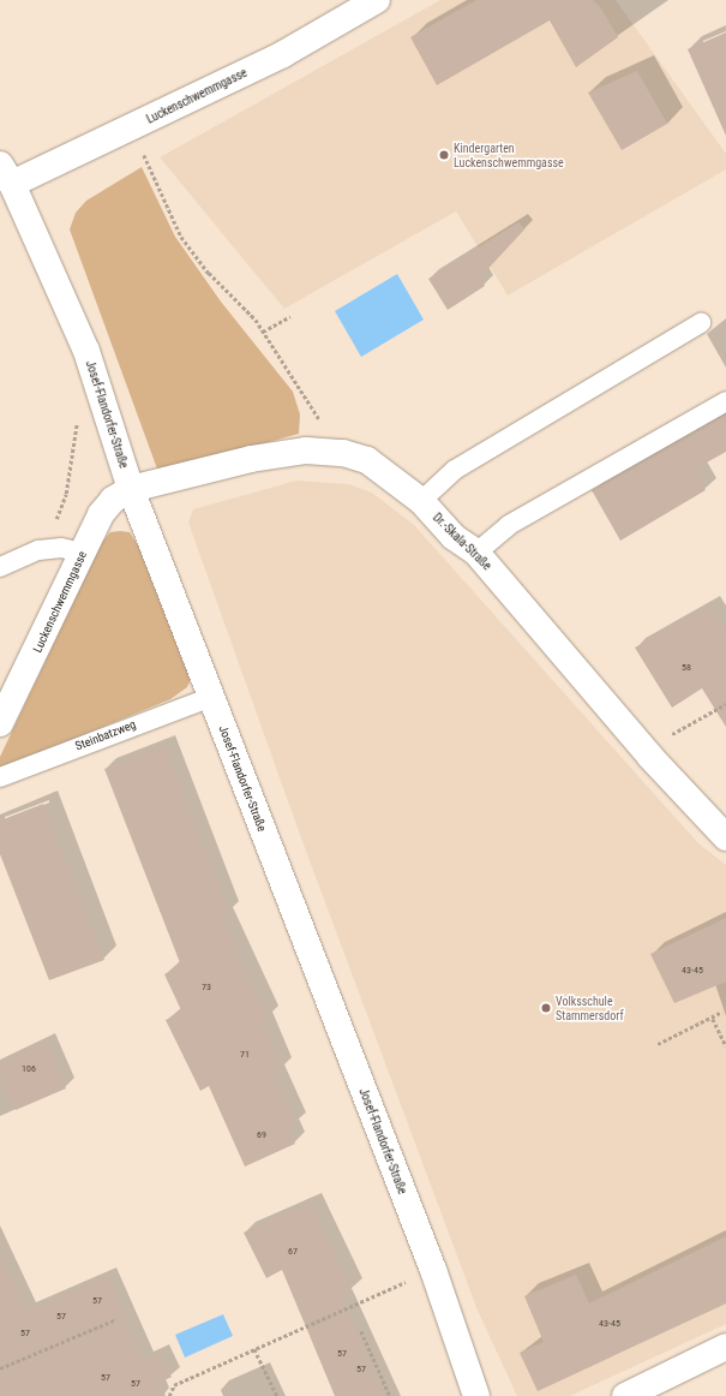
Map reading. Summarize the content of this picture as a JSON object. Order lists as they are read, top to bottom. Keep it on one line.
{"streets":{"street":["Luckenschwemmgasse","Josef-Flandorfer-Straße","Dr.-Skala-Straße"],"lane":["Steinbatzweg"]},"crossings":[["Luckenschwemmgasse","Josef-Flandorfer-Straße"],["Luckenschwemmgasse","Dr.-Skala-Straße"],["Josef-Flandorfer-Straße","Dr.-Skala-Straße"],["Josef-Flandorfer-Straße","Steinbatzweg"]],"places":["Kindergarten Luckenschwemmgasse","Volksschule Stammersdorf"],"house_numbers":["58","43-45","73","71","106","69","67","57","57","43-45","57","57","57","57","57"]}
